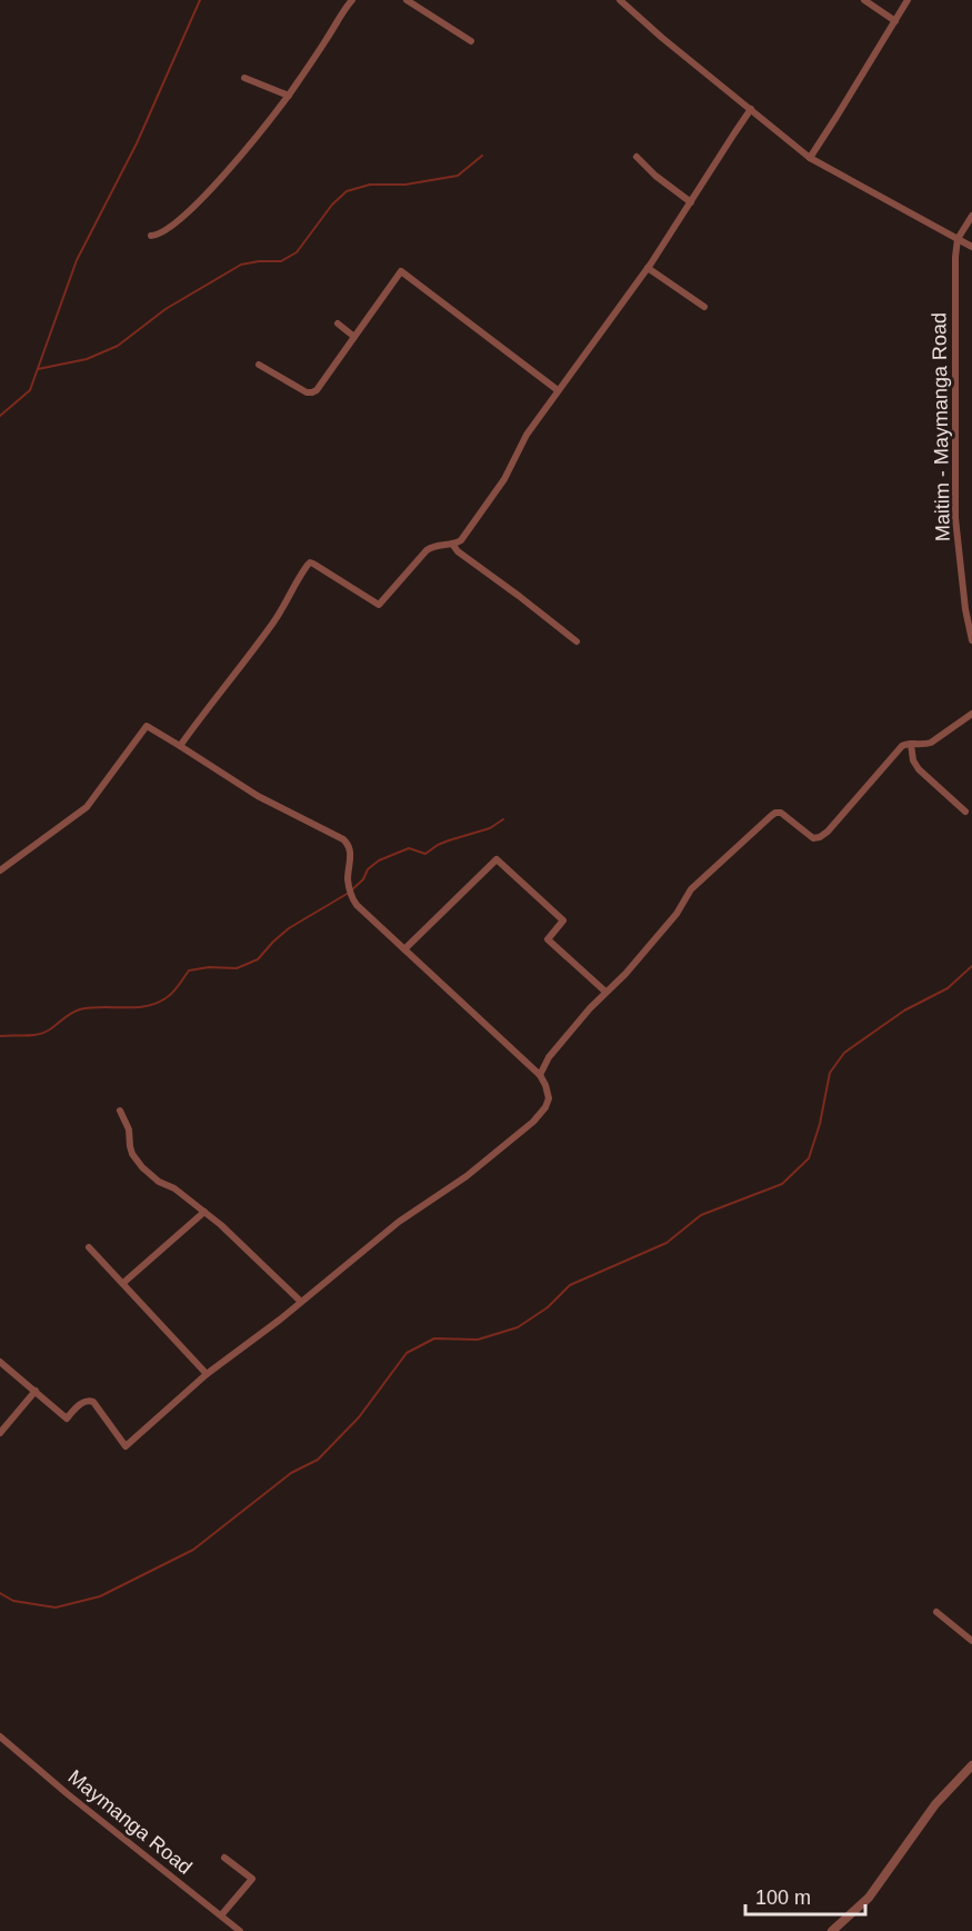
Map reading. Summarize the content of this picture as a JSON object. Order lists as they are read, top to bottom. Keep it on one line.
{"streets":{"street":["Maitim - Maymanga Road","Maymanga Road"]},"scale_bar":"100 m"}
